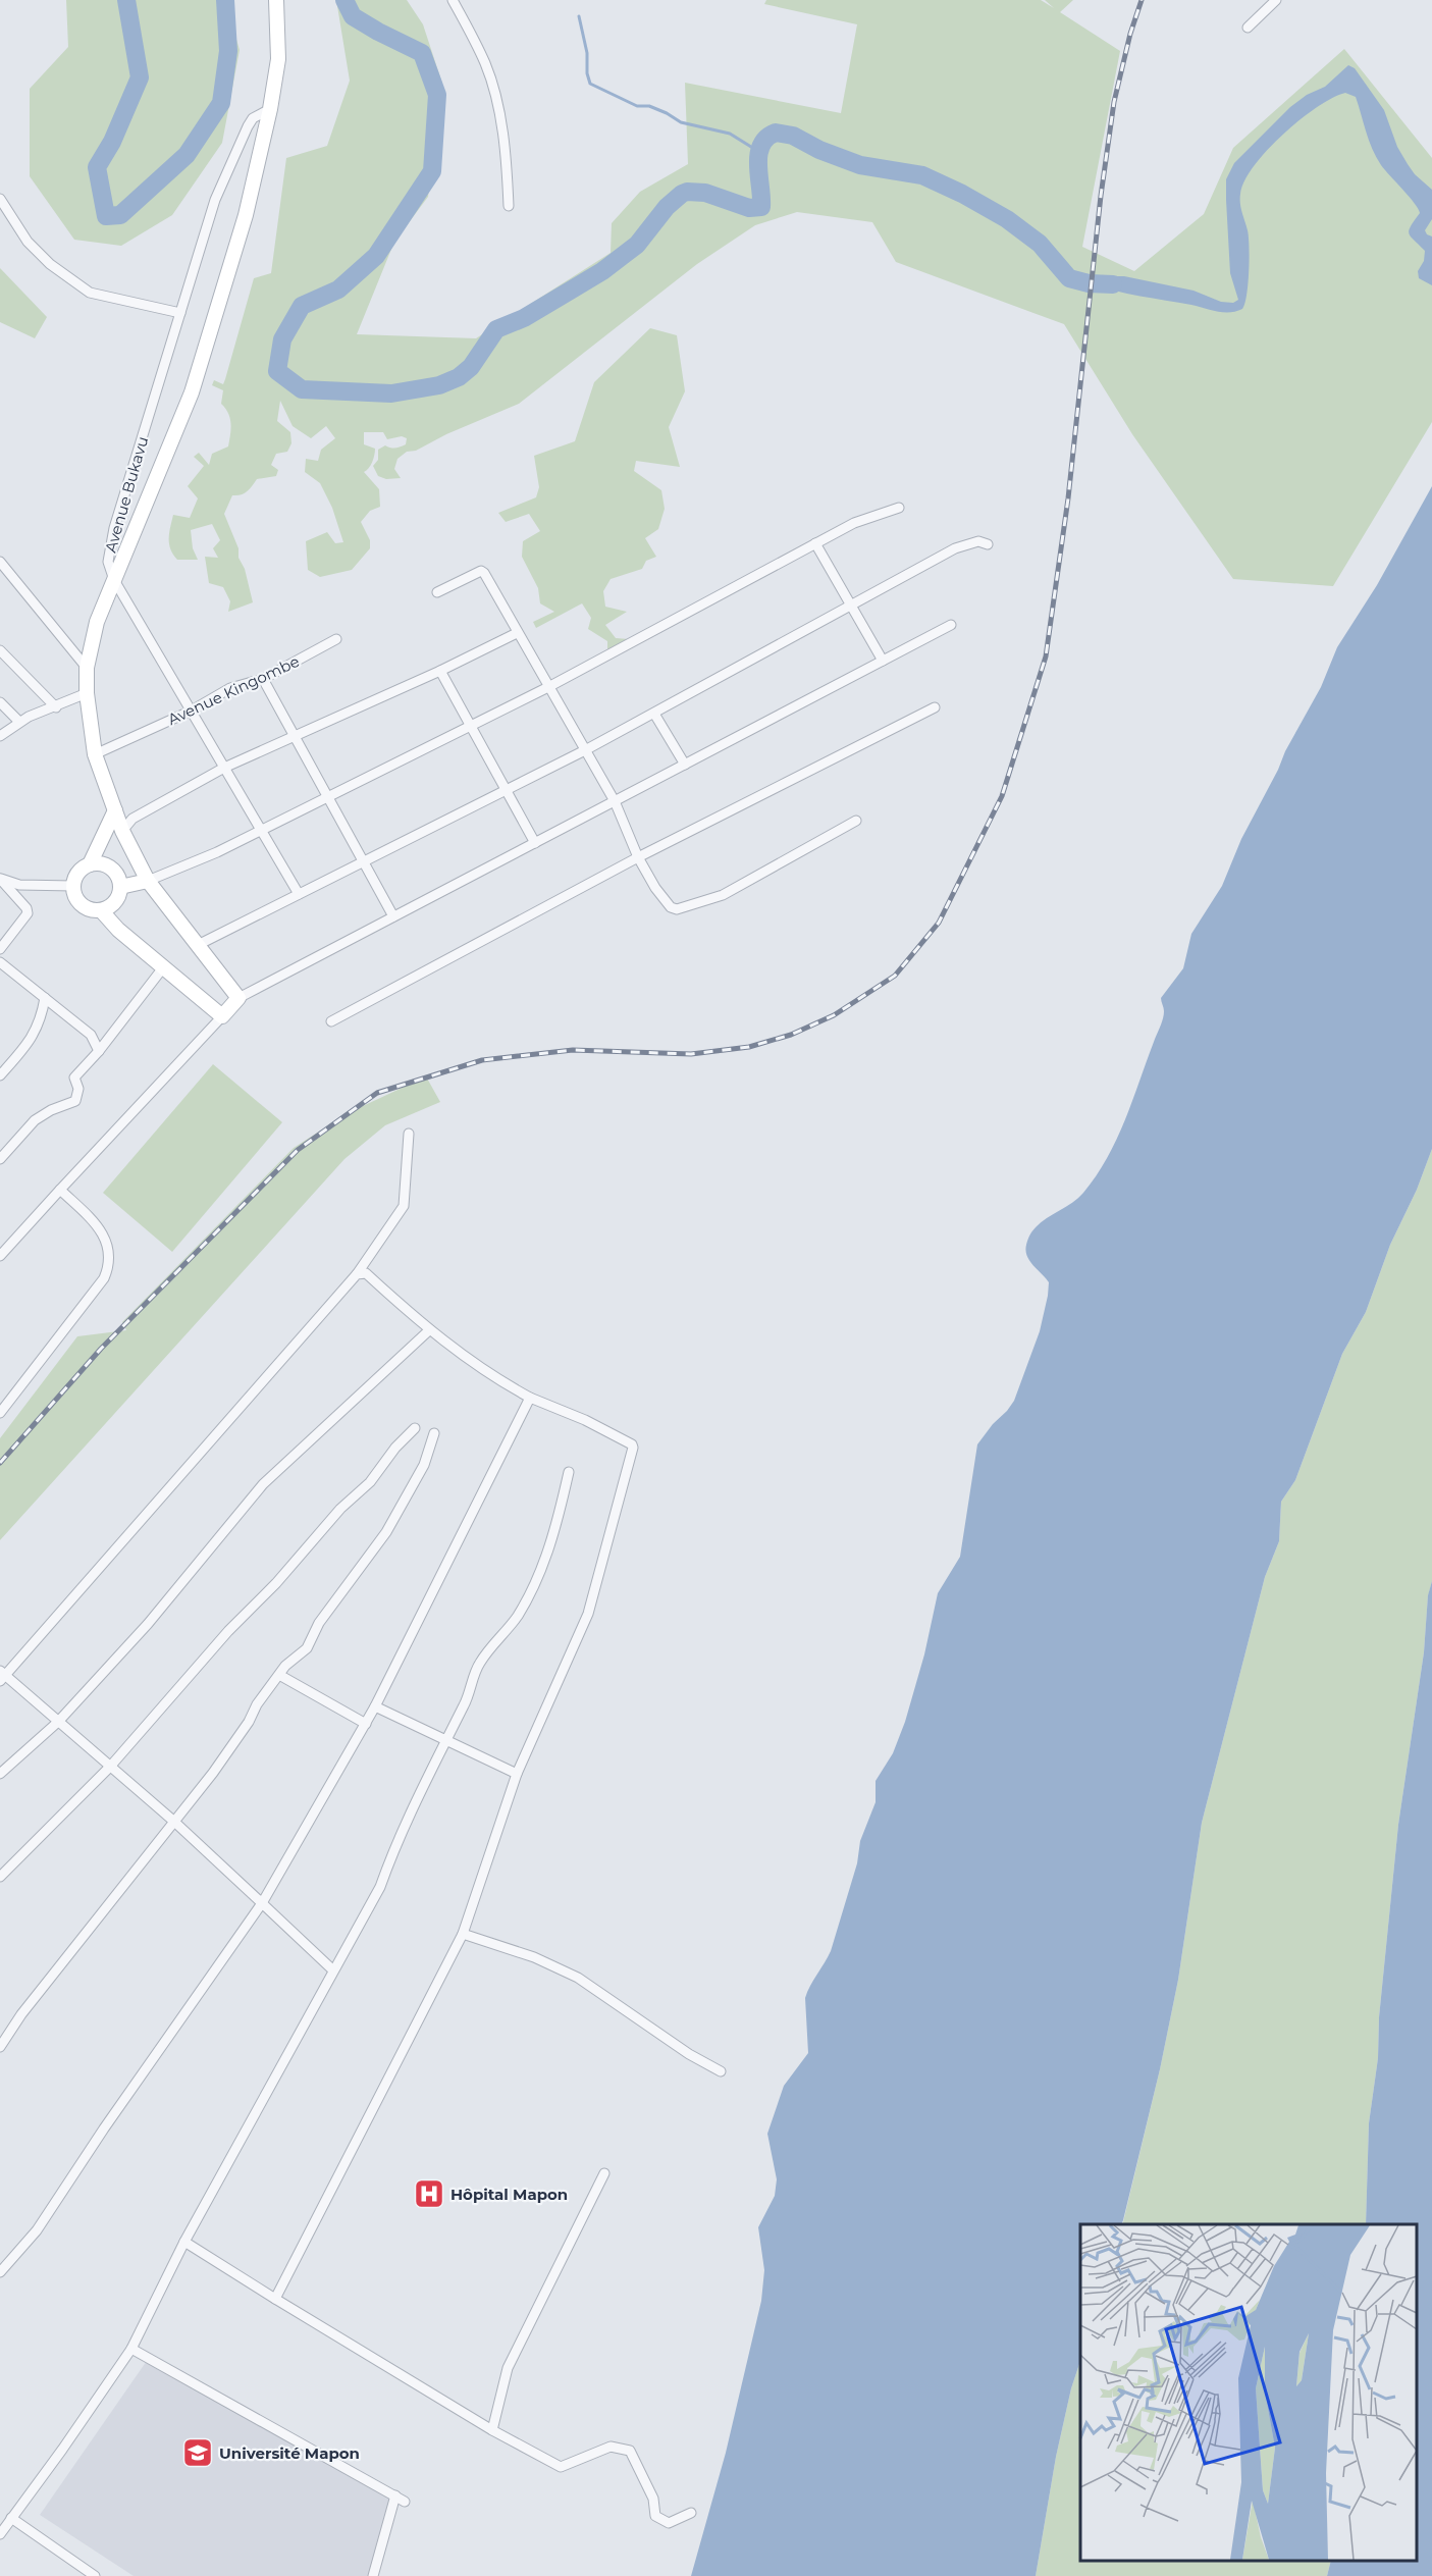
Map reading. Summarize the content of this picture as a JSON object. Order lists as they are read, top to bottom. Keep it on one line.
{"streets":{"street":["Avenue Bukavu","Avenue Kingombe"]},"crossings":[["Avenue Bukavu","Avenue Kingombe"]],"places":{"hospital":["Hôpital Mapon"],"school or university":["Université Mapon"]}}
